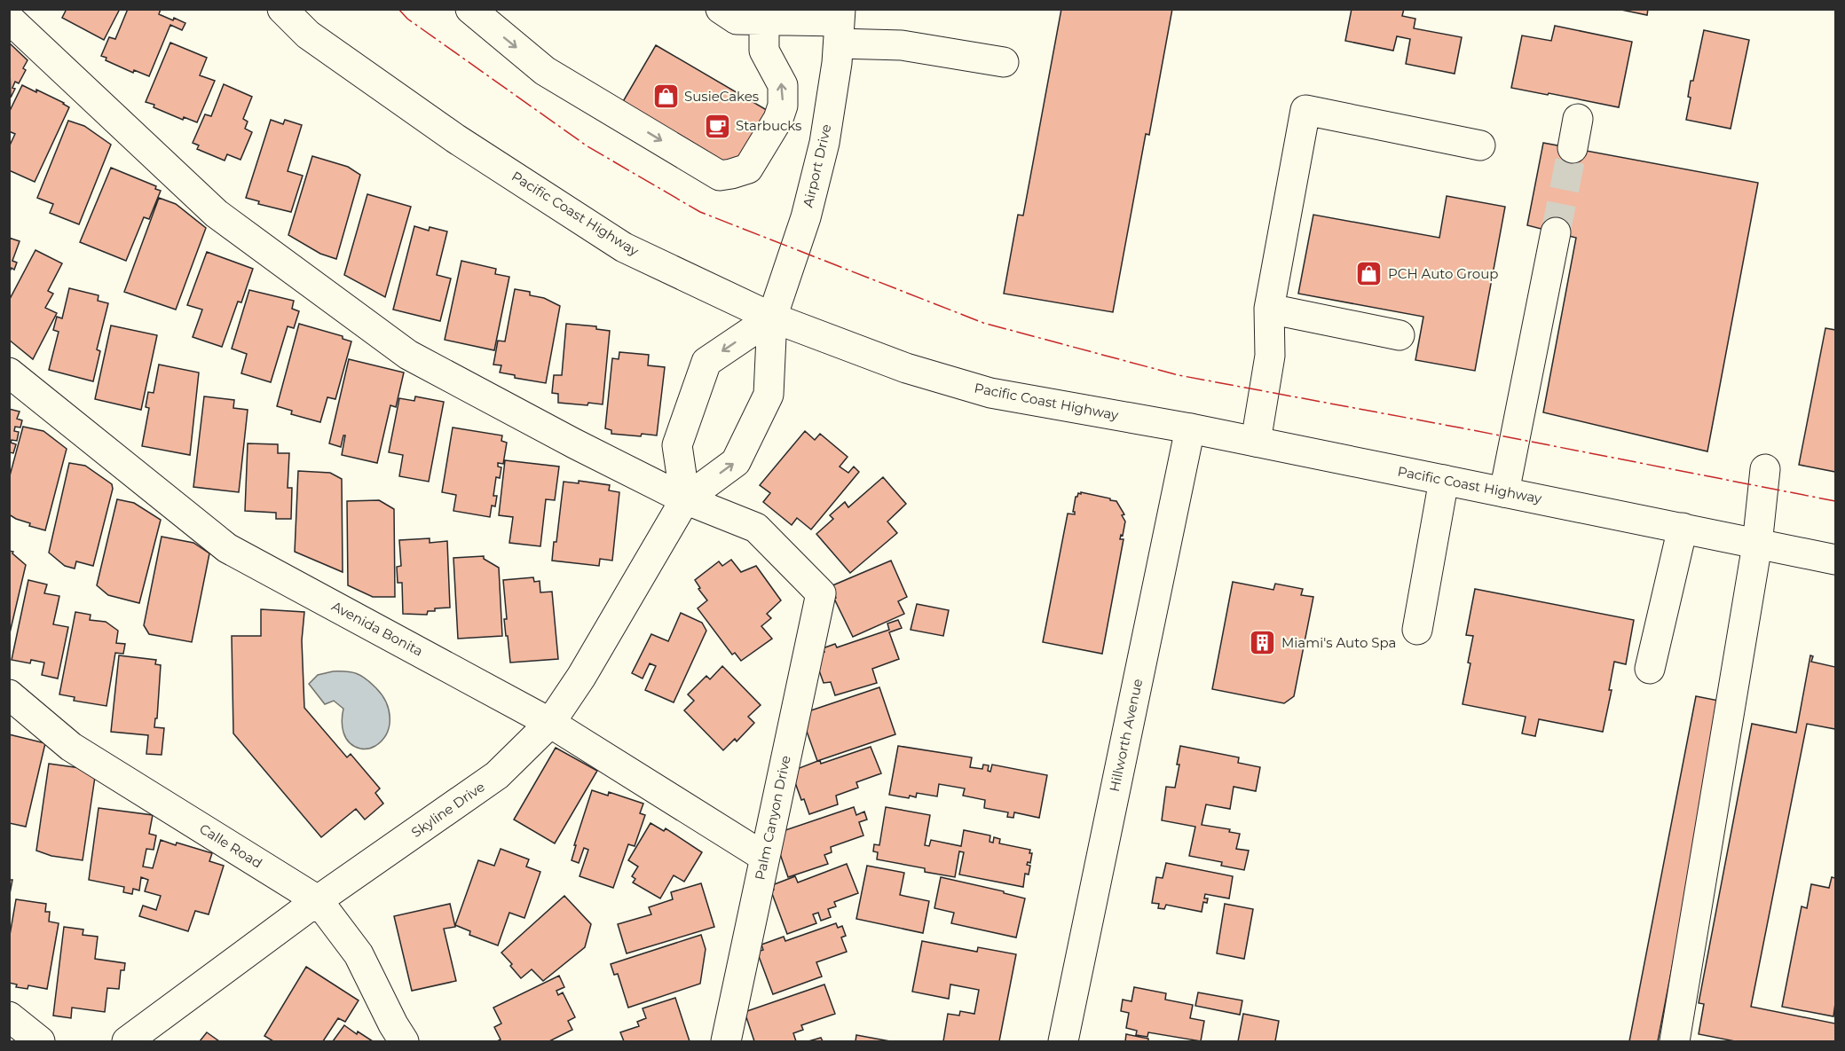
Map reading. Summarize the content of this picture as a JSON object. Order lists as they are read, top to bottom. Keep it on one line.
{"streets":{"main road":["Airport Drive","Pacific Coast Highway","Avenida Bonita","Hillworth Avenue","Skyline Drive","Palm Canyon Drive","Calle Road"]},"crossings":[["Airport Drive","Pacific Coast Highway"],["Airport Drive","Skyline Drive"],["Pacific Coast Highway","Hillworth Avenue"],["Pacific Coast Highway","Skyline Drive"],["Avenida Bonita","Skyline Drive"],["Avenida Bonita","Palm Canyon Drive"],["Skyline Drive","Palm Canyon Drive"],["Skyline Drive","Calle Road"]],"places":{"shop":["SusieCakes","PCH Auto Group"],"cafe":["Starbucks"],"building":["Miami's Auto Spa"]}}
